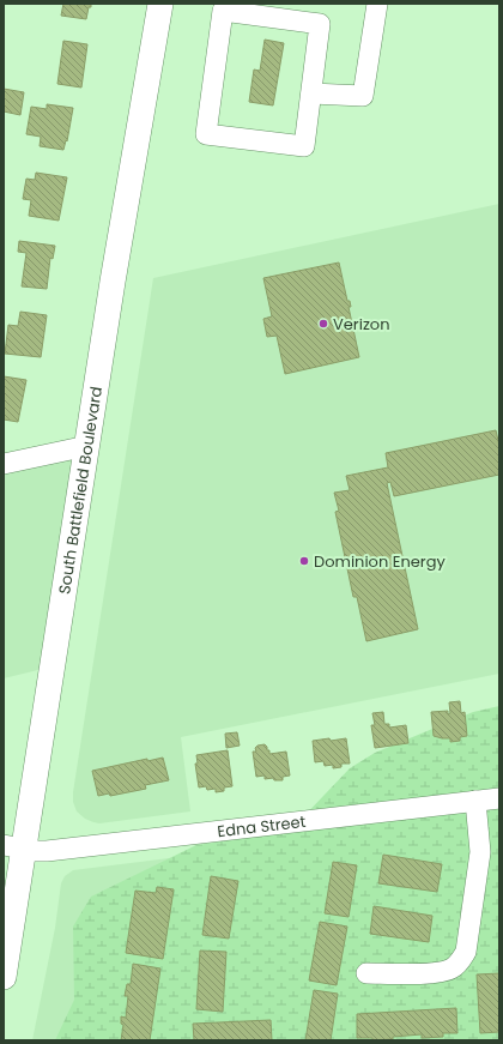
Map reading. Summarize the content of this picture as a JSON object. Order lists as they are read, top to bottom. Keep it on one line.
{"streets":{"main road":["South Battlefield Boulevard"],"street":["Edna Street"]},"crossings":[["South Battlefield Boulevard","Edna Street"]],"places":["Verizon","Dominion Energy"]}
